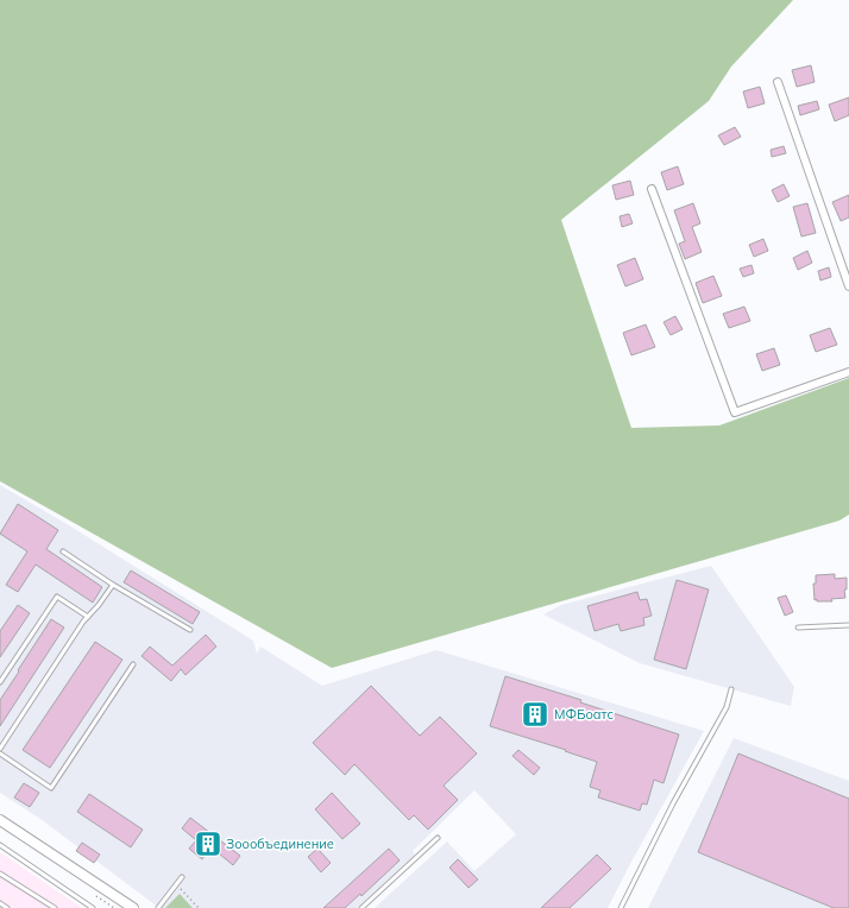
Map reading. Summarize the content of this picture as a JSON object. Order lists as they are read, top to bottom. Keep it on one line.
{"places":{"building":["МФБоатс","Зоообъединение"]}}
